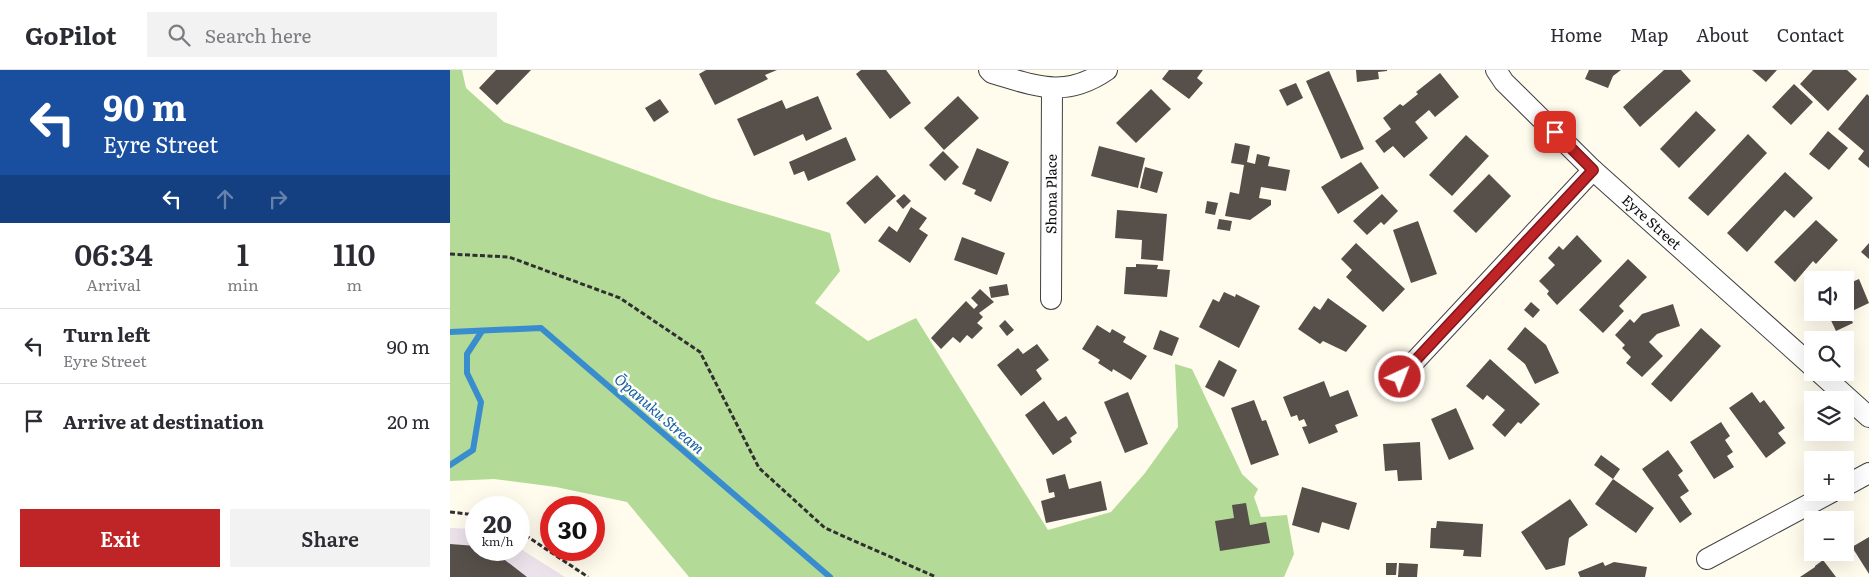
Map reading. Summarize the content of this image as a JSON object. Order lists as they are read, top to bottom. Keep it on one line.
{"streets":{"street":["Shona Place","Eyre Street"]},"water":["Ōpanuku Stream"],"page":{"header":"GoPilot","search":"Search here","nav":["Home","Map","About","Contact"],"turn":["90 m","Eyre Street"],"eta":["06:34","Arrival","1","min","110","m"],"map_buttons":["+","−"],"list":[{"name":"Turn left","note":"Eyre Street","value":"90 m"},{"name":"Arrive at destination","value":"20 m"}],"speed":"20 km/h","limit":"30","buttons":["Exit","Share"]}}
